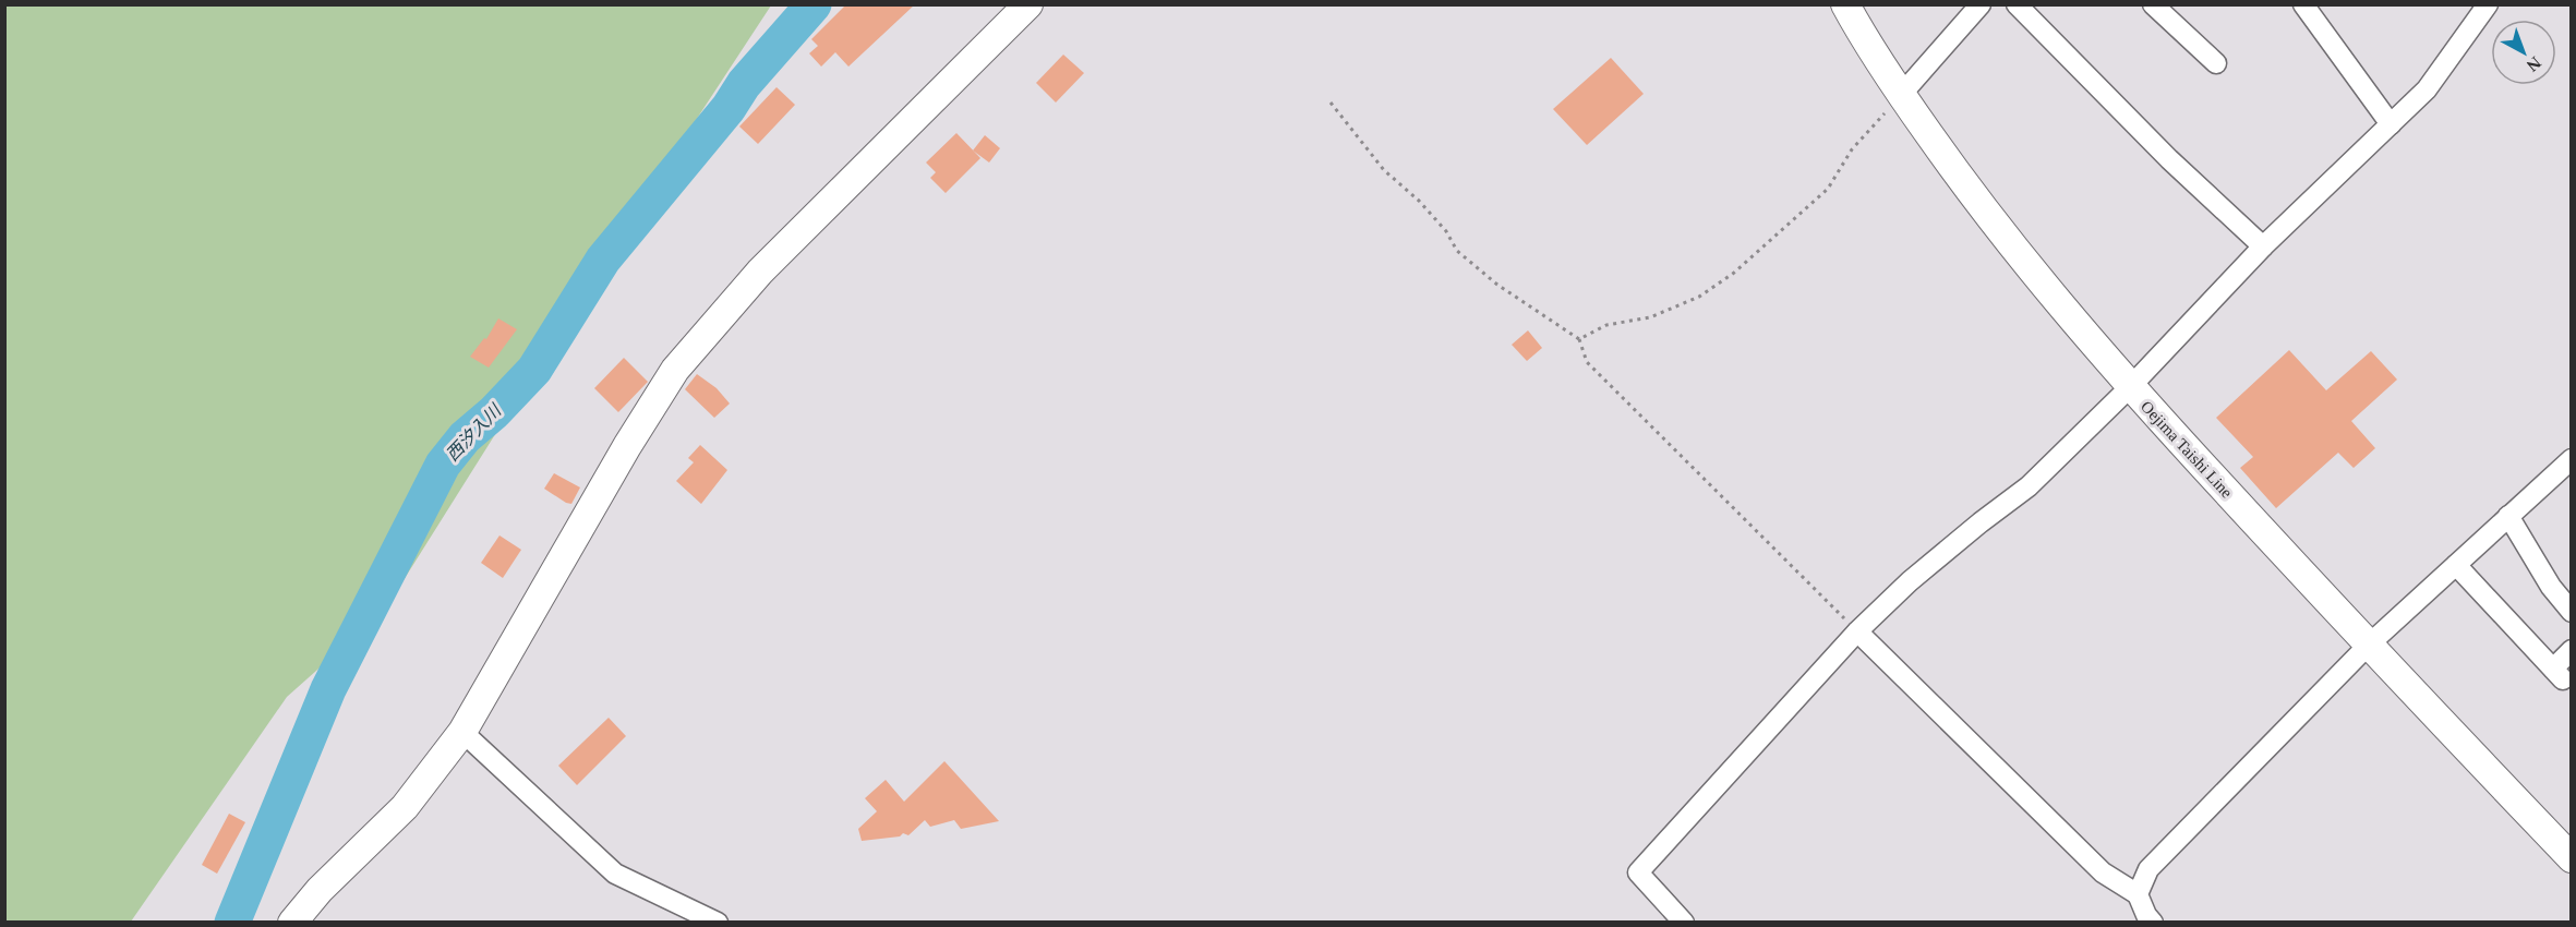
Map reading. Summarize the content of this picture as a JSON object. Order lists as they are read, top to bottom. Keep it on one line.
{"streets":{"street":["Oejima Taishi Line"]},"water":["西汐入川"],"north":"bottom right"}
